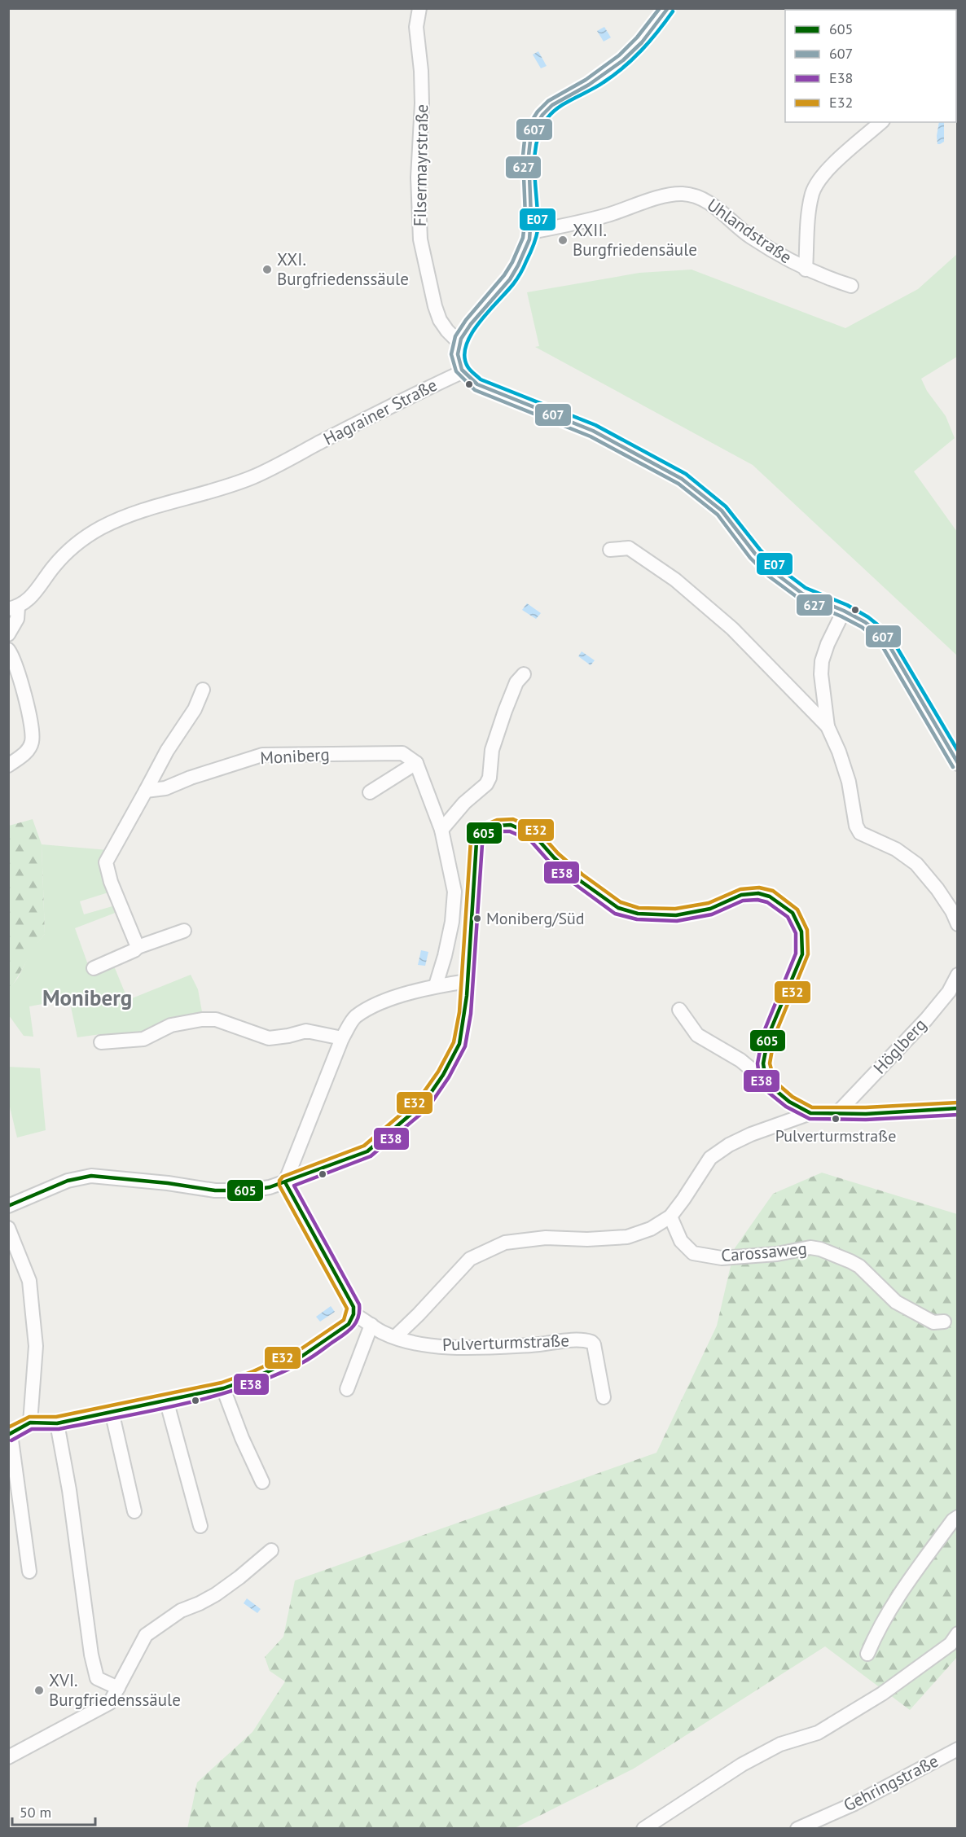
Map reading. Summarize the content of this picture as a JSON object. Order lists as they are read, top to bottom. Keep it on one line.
{"streets":{"street":["Filsermayrstraße","Uhlandstraße","Hagrainer Straße","Moniberg","Höglberg","Carossaweg","Pulverturmstraße","Gehringstraße"]},"districts":["Moniberg"],"places":["XXII. Burgfriedensäule","XXI. Burgfriedenssäule","Moniberg/Süd","Pulverturmstraße","XVI. Burgfriedenssäule"],"lines":["transit line 607","transit line 627","transit line E07","transit line E32","transit line 605","transit line E38"],"legend":["605","607","E38","E32"],"scale_bar":"50 m"}
